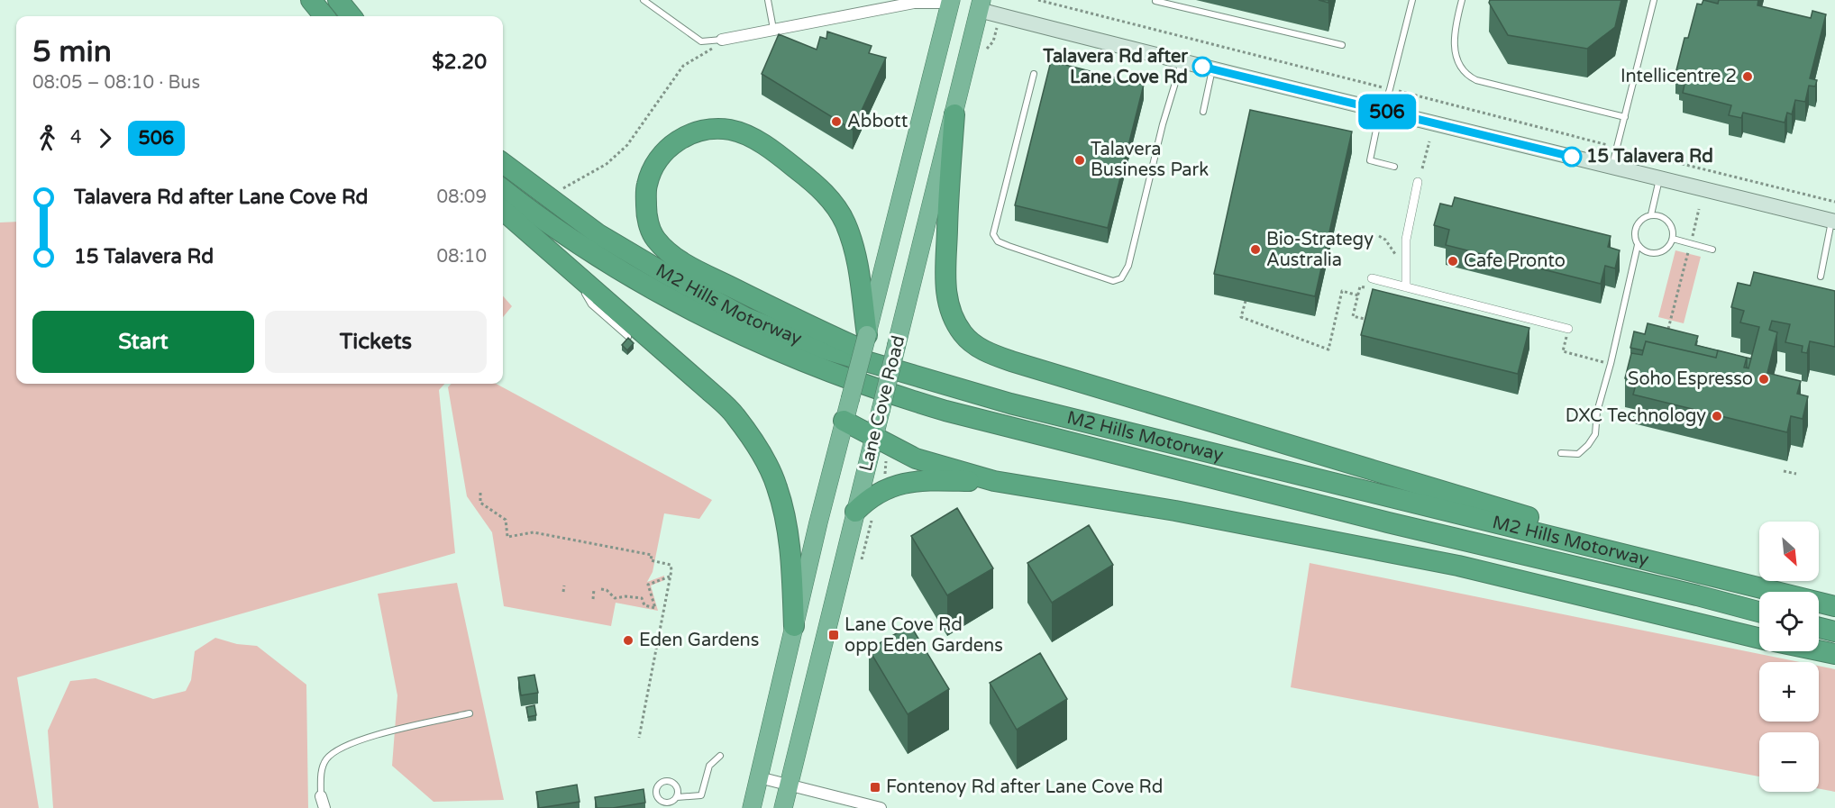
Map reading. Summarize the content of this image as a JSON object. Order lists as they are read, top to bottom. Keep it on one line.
{"streets":{"highway":["M2 Hills Motorway","Lane Cove Road"]},"places":{"other":["Talavera Rd after Lane Cove Rd","Intellicentre 2","Abbott","15 Talavera Rd","Talavera Business Park","Bio-Strategy Australia","Cafe Pronto","Soho Espresso","DXC Technology","Eden Gardens"],"transit":["Lane Cove Rd opp Eden Gardens","Fontenoy Rd after Lane Cove Rd"]},"lines":["bus line 506"],"north":"bottom right","page":{"on_map":"506","heading":["5 min","08:05 – 08:10 · Bus","$2.20"],"legs":["4","506"],"list":[{"name":"Talavera Rd after Lane Cove Rd","value":"08:09"},{"name":"15 Talavera Rd","value":"08:10"}],"buttons":["Start","Tickets"],"map_buttons":["+","−"]}}
